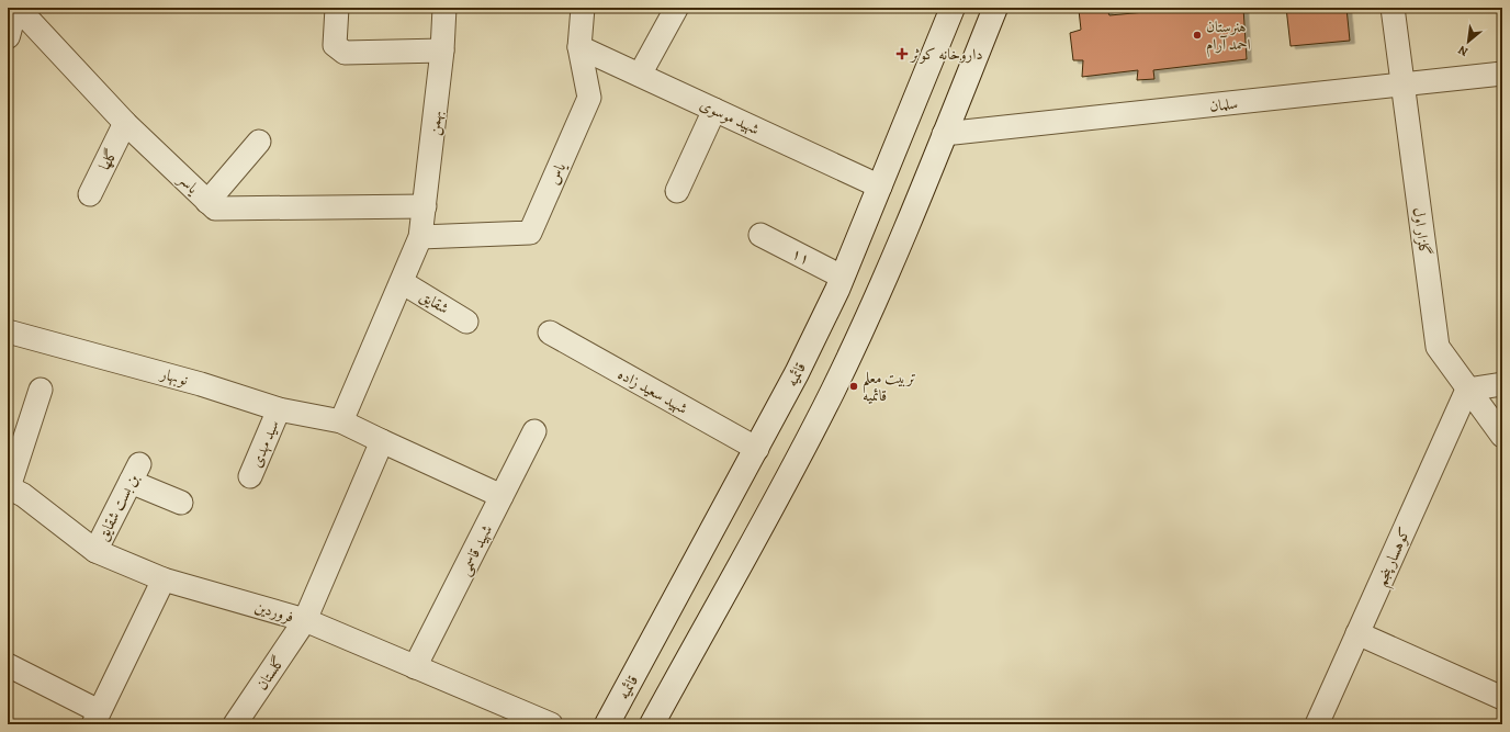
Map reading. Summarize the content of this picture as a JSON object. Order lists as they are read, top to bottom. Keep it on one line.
{"streets":{"main road":["قائمیه"],"street":["سلمان","شهید موسوی","بهمن","گلها","یاس","یاسر","گلزار اول","۱۱","شقایق","نوبهار","شهید سعید زاده","سید مهدی","بن بست شقایق","شهید قاسمی","کوهسار پنجم","فروردین","گلستان"]},"crossings":[["سلمان","گلزار اول"],["شهید موسوی","یاس"],["شهید موسوی","قائمیه"],["بهمن","یاس"],["بهمن","یاسر"],["بهمن","شقایق"],["بهمن","نوبهار"],["گلها","یاسر"],["گلزار اول","کوهسار پنجم"],["۱۱","قائمیه"],["قائمیه","شهید سعید زاده"],["نوبهار","سید مهدی"],["نوبهار","شهید قاسمی"],["نوبهار","گلستان"],["بن بست شقایق","فروردین"],["شهید قاسمی","فروردین"],["فروردین","گلستان"]],"places":{"other":["هنرستان احمد آرام","تربیت معلم قائمیه"],"health":["داروخانه کوثر"]},"north":"bottom left"}
